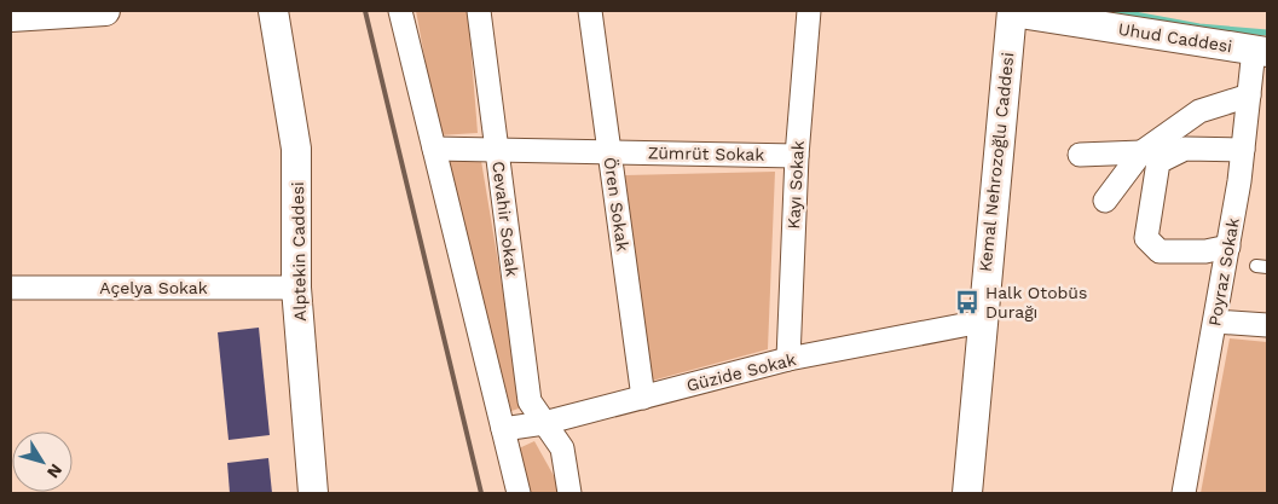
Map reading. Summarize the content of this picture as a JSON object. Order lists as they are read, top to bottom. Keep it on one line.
{"streets":{"street":["Uhud Caddesi","Zümrüt Sokak","Kemal Nehrozoğlu Caddesi","Kayı Sokak","Ören Sokak","Cevahir Sokak","Alptekin Caddesi","Poyraz Sokak","Açelya Sokak","Güzide Sokak"]},"crossings":[["Uhud Caddesi","Kemal Nehrozoğlu Caddesi"],["Uhud Caddesi","Poyraz Sokak"],["Zümrüt Sokak","Kayı Sokak"],["Zümrüt Sokak","Ören Sokak"],["Zümrüt Sokak","Cevahir Sokak"],["Kemal Nehrozoğlu Caddesi","Güzide Sokak"],["Kayı Sokak","Güzide Sokak"],["Ören Sokak","Güzide Sokak"],["Cevahir Sokak","Güzide Sokak"],["Alptekin Caddesi","Açelya Sokak"]],"places":{"bus stop":["Halk Otobüs Durağı"]},"north":"bottom right"}
